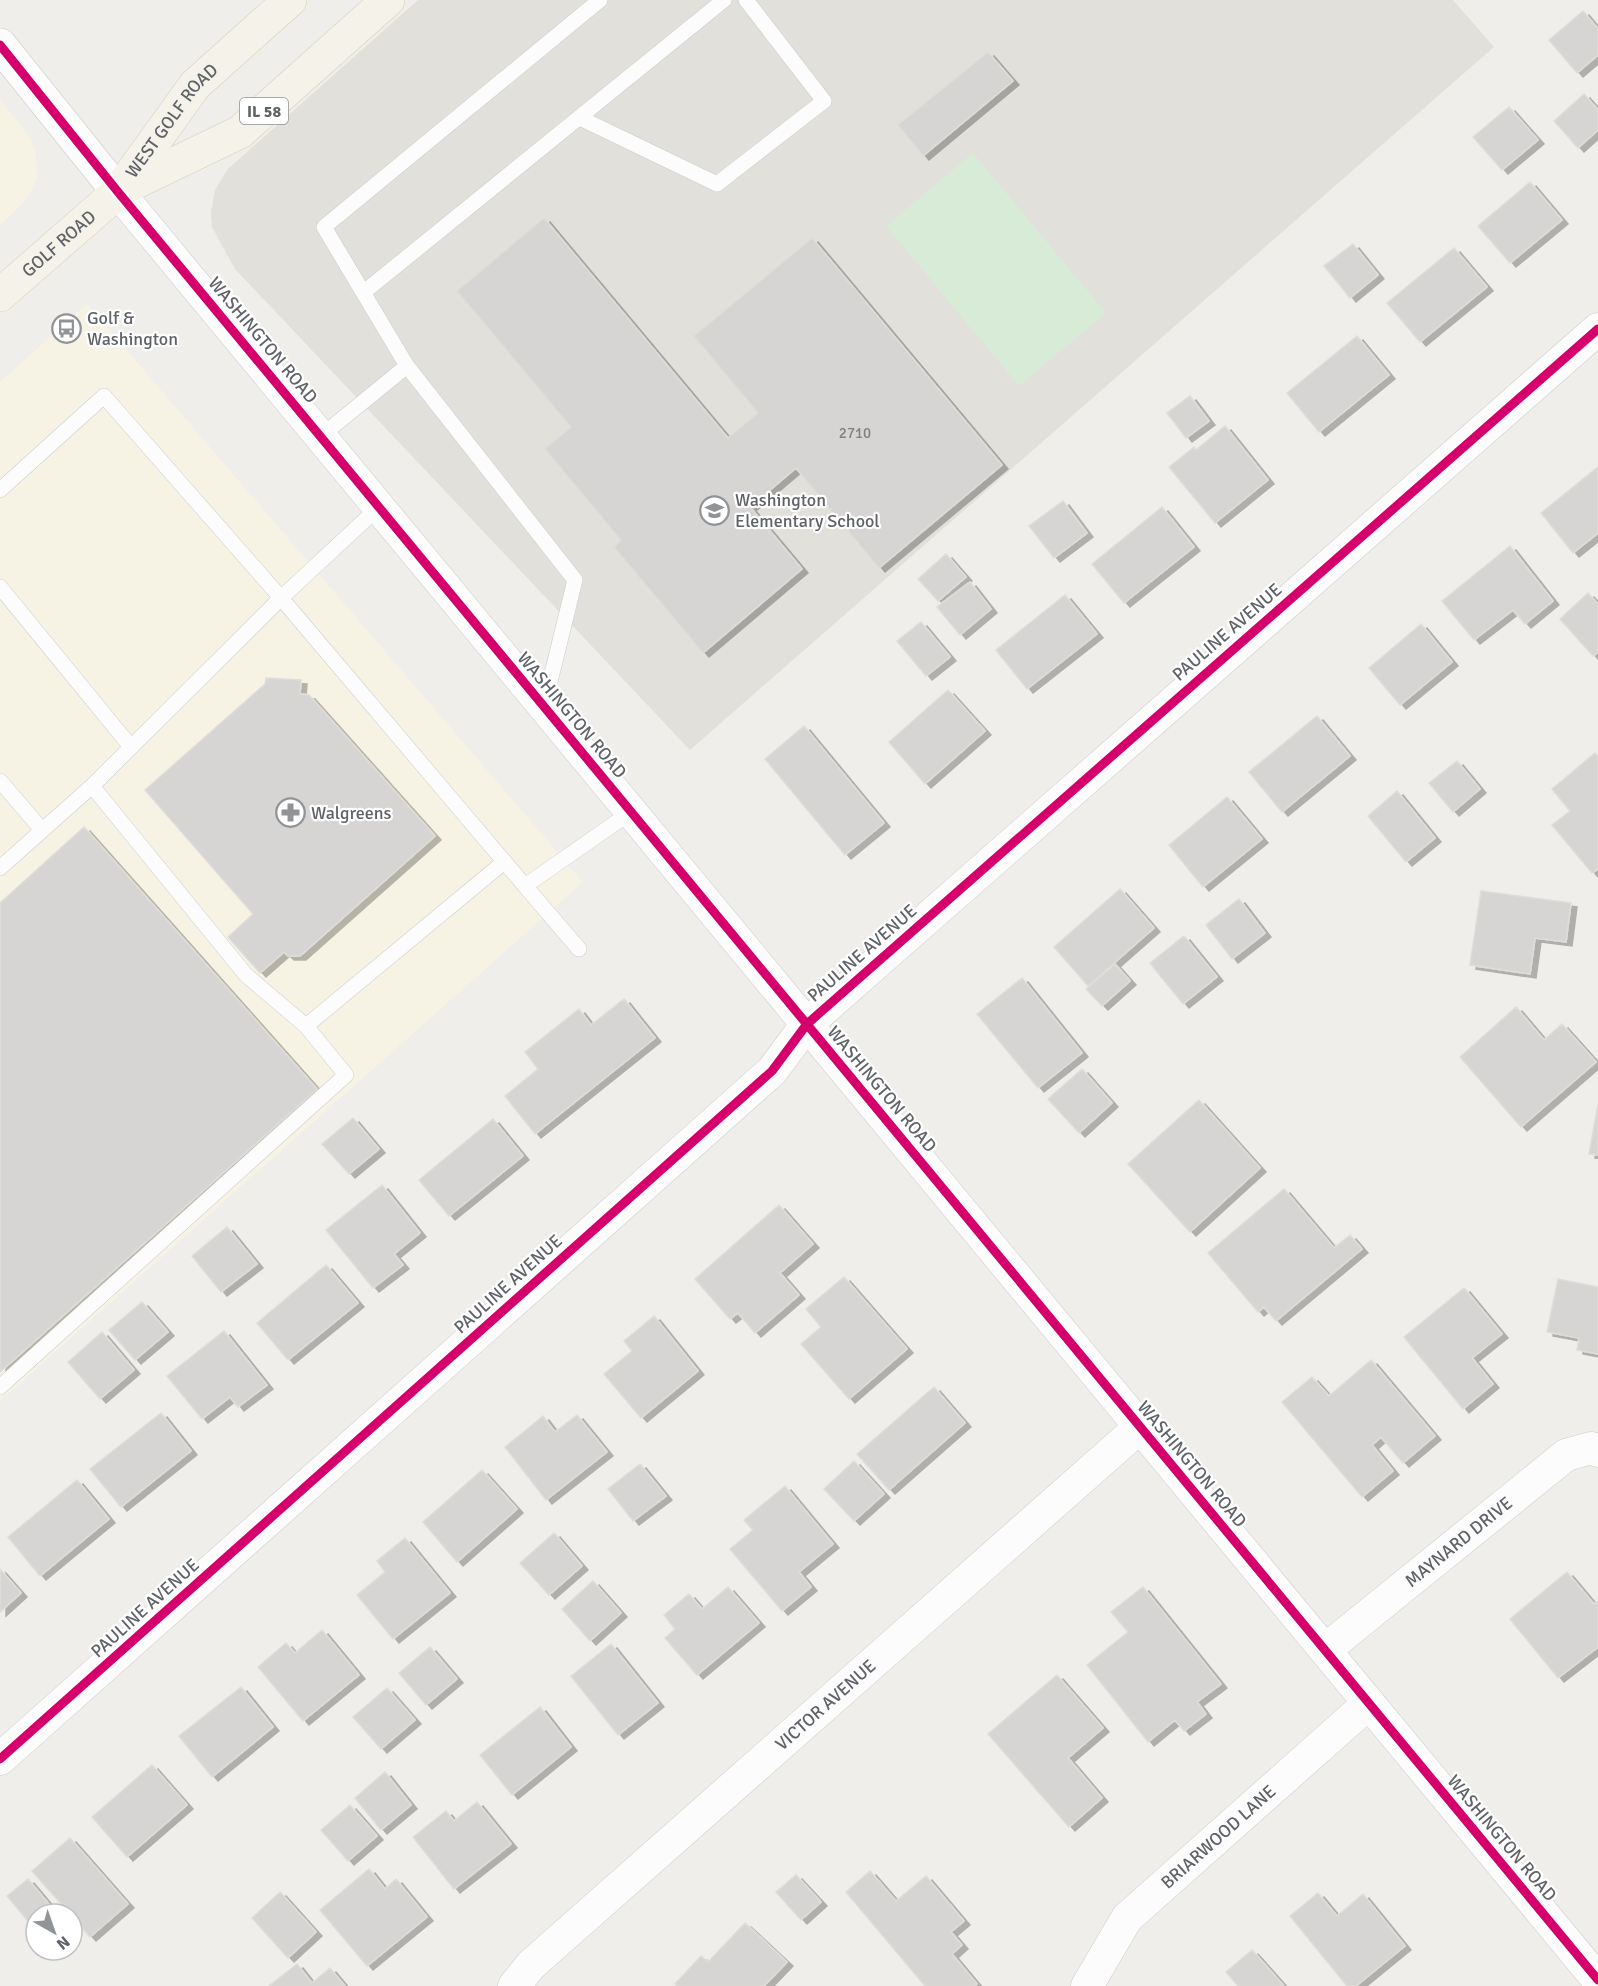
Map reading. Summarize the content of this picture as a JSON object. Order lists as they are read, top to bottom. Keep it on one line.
{"streets":{"main road":["IL 58","WEST GOLF ROAD","GOLF ROAD"],"street":["WASHINGTON ROAD","PAULINE AVENUE","MAYNARD DRIVE","VICTOR AVENUE","BRIARWOOD LANE"]},"crossings":[["WEST GOLF ROAD","GOLF ROAD"],["WEST GOLF ROAD","WASHINGTON ROAD"],["GOLF ROAD","WASHINGTON ROAD"],["WASHINGTON ROAD","PAULINE AVENUE"],["WASHINGTON ROAD","MAYNARD DRIVE"],["WASHINGTON ROAD","VICTOR AVENUE"],["WASHINGTON ROAD","BRIARWOOD LANE"]],"places":{"bus stop":["Golf & Washington"],"school or university":["Washington Elementary School"],"pharmacy":["Walgreens"]},"house_numbers":["2710"],"north":"bottom right"}
